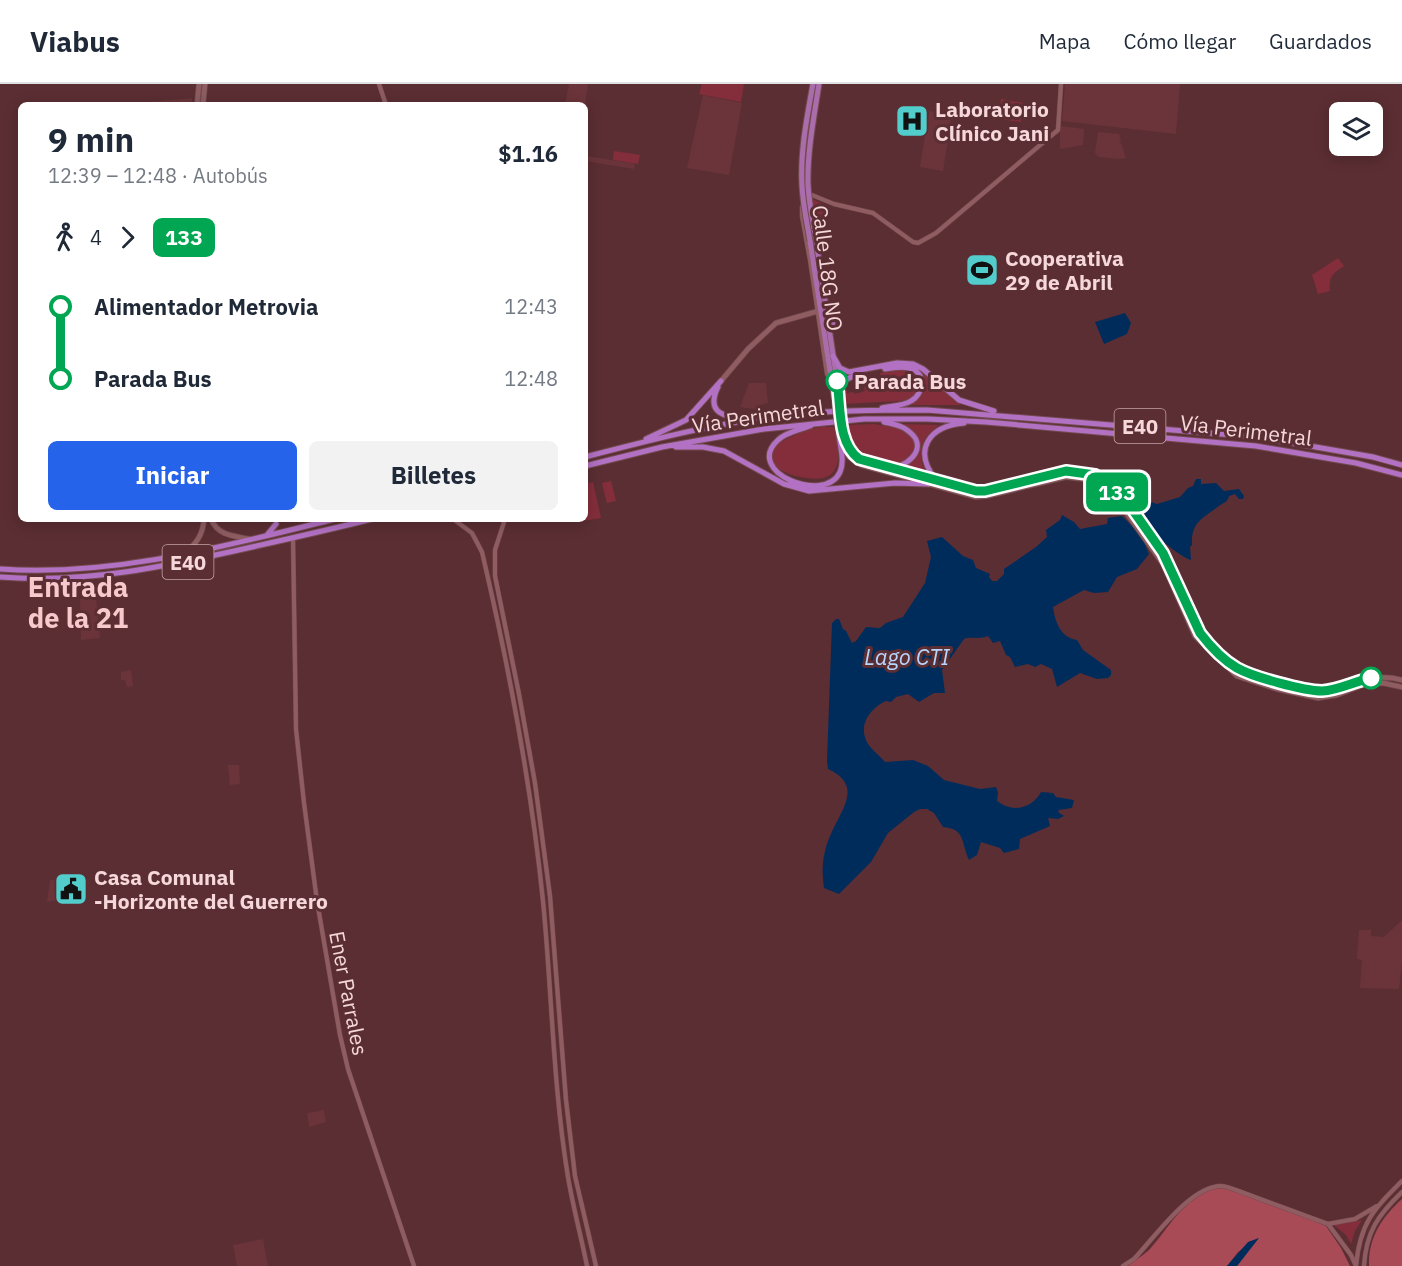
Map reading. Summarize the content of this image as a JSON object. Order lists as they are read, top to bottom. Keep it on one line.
{"streets":{"highway":["Vía Perimetral","E40"],"street":["Calle 18G NO","Ener Parrales"]},"crossings":[["E40","Ener Parrales"]],"districts":["Entrada de la 21"],"water":["Lago CTI"],"places":{"hospital":["Laboratorio Clínico Jani"],"sports":["Cooperativa 29 de Abril"],"other":["Parada Bus"],"public building":["Casa Comunal -Horizonte del Guerrero"]},"lines":["bus line 133"],"page":{"header":"Viabus","nav":["Mapa","Cómo llegar","Guardados"],"on_map":"133","heading":["9 min","12:39 – 12:48 · Autobús","$1.16"],"legs":["4","133"],"list":[{"name":"Alimentador Metrovia","value":"12:43"},{"name":"Parada Bus","value":"12:48"}],"buttons":["Iniciar","Billetes"]}}
